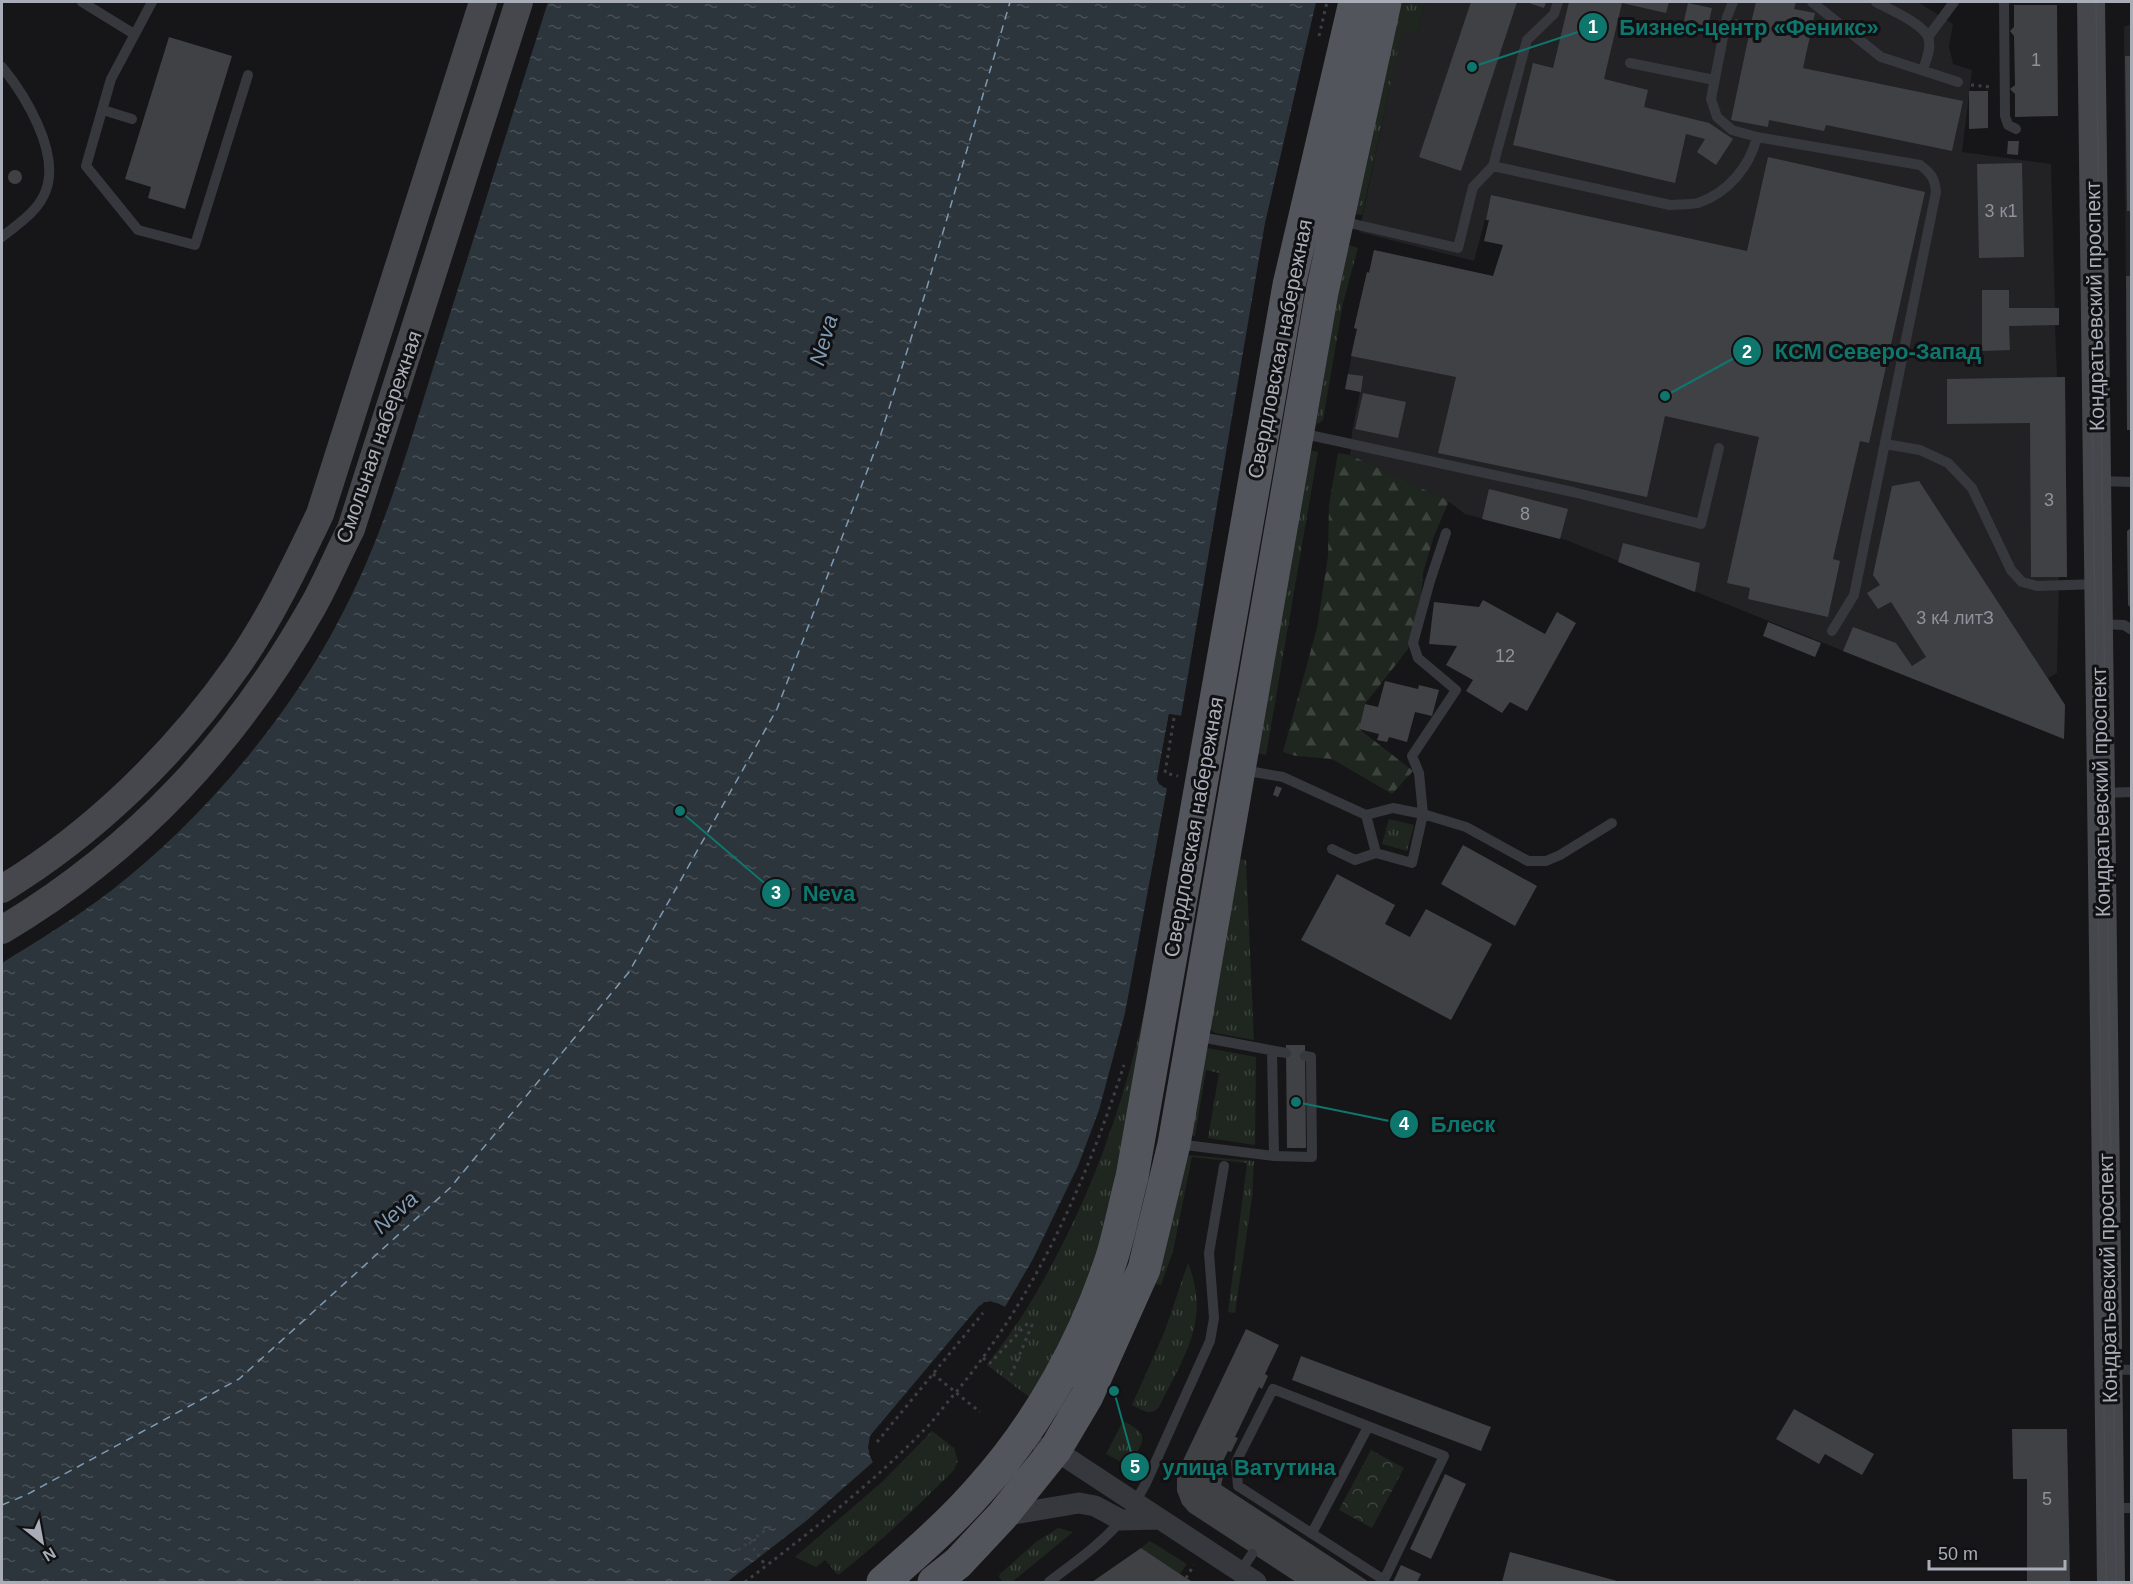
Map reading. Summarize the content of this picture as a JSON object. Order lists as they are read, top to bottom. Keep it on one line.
{"streets":{"main road":["Кондратьевский проспект","Свердловская набережная","Смольная набережная"]},"water":["Neva"],"places":["Бизнес-центр «Феникс»","КСМ Северо-Запад","Neva","Блеск","улица Ватутина"],"house_numbers":["1","3 к1","3","8","3 к4 литЗ","12","5"],"scale_bar":"50 m","north":"bottom right"}
